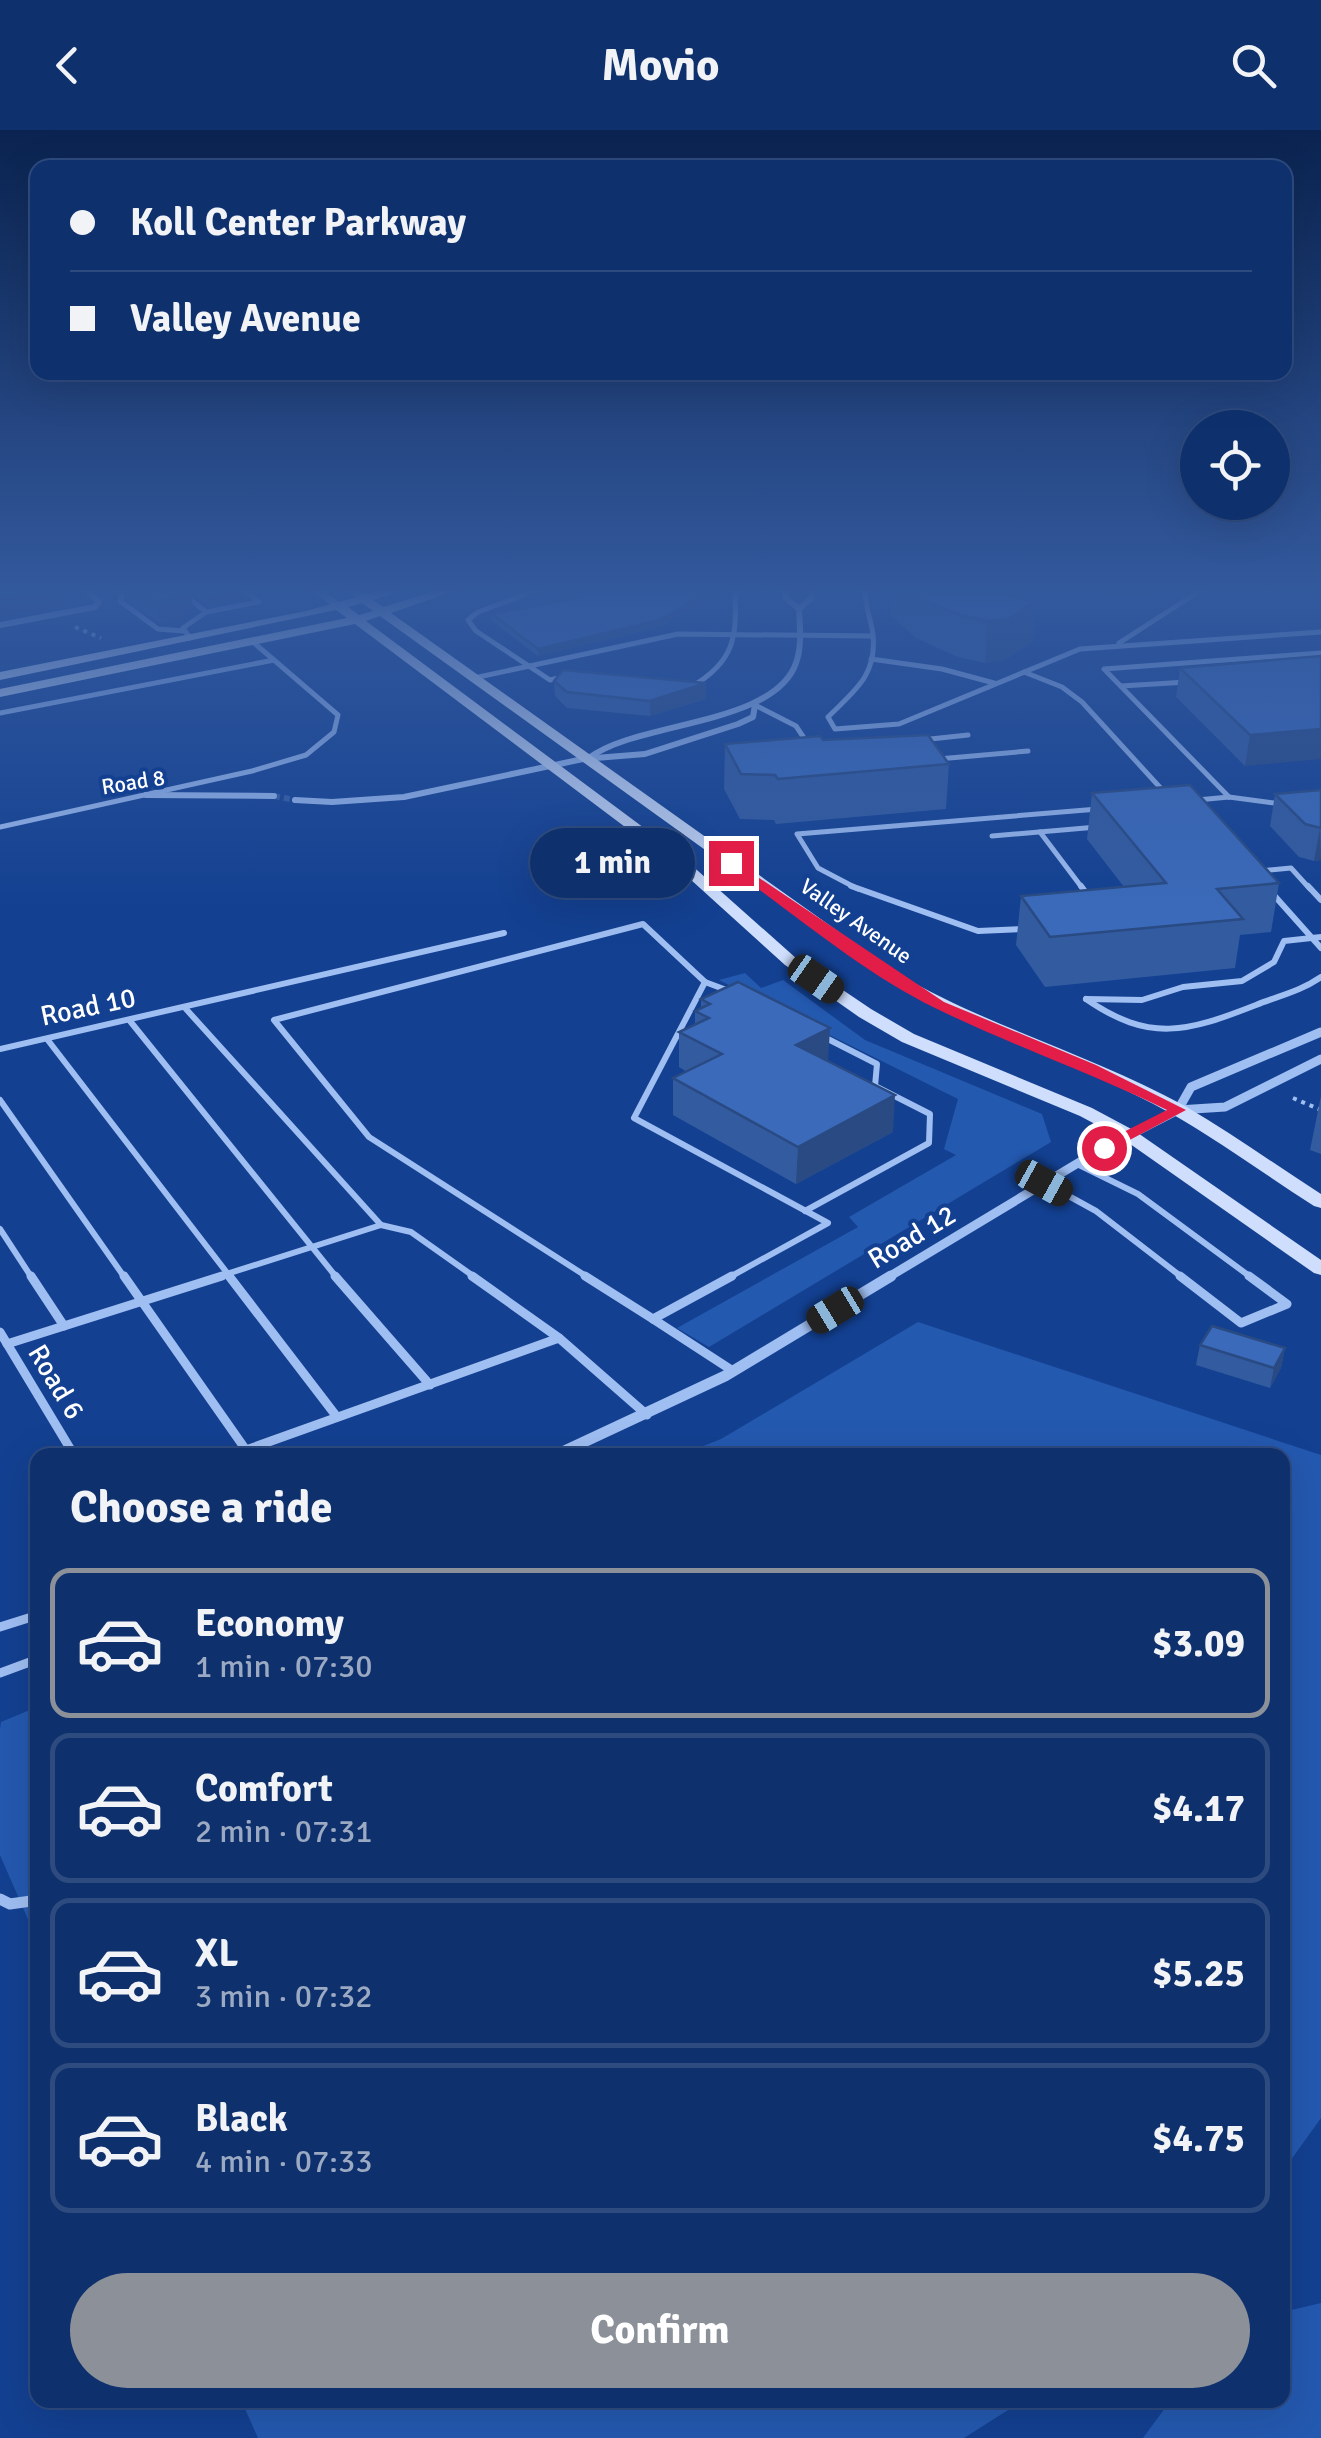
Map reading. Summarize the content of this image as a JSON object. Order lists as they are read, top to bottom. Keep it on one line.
{"streets":{"main road":["Valley Avenue"],"street":["Road 8","Road 12"],"lane":["Road 10","Road 6"]},"crossings":[["Valley Avenue","Road 12"]],"page":{"header":"Movio","banner":["Koll Center Parkway","Valley Avenue"],"bubble":"1 min","heading":"Choose a ride","list":[{"name":"Economy","note":"1 min · 07:30","value":"$3.09"},{"name":"Comfort","note":"2 min · 07:31","value":"$4.17"},{"name":"XL","note":"3 min · 07:32","value":"$5.25"},{"name":"Black","note":"4 min · 07:33","value":"$4.75"}],"buttons":"Confirm"}}
